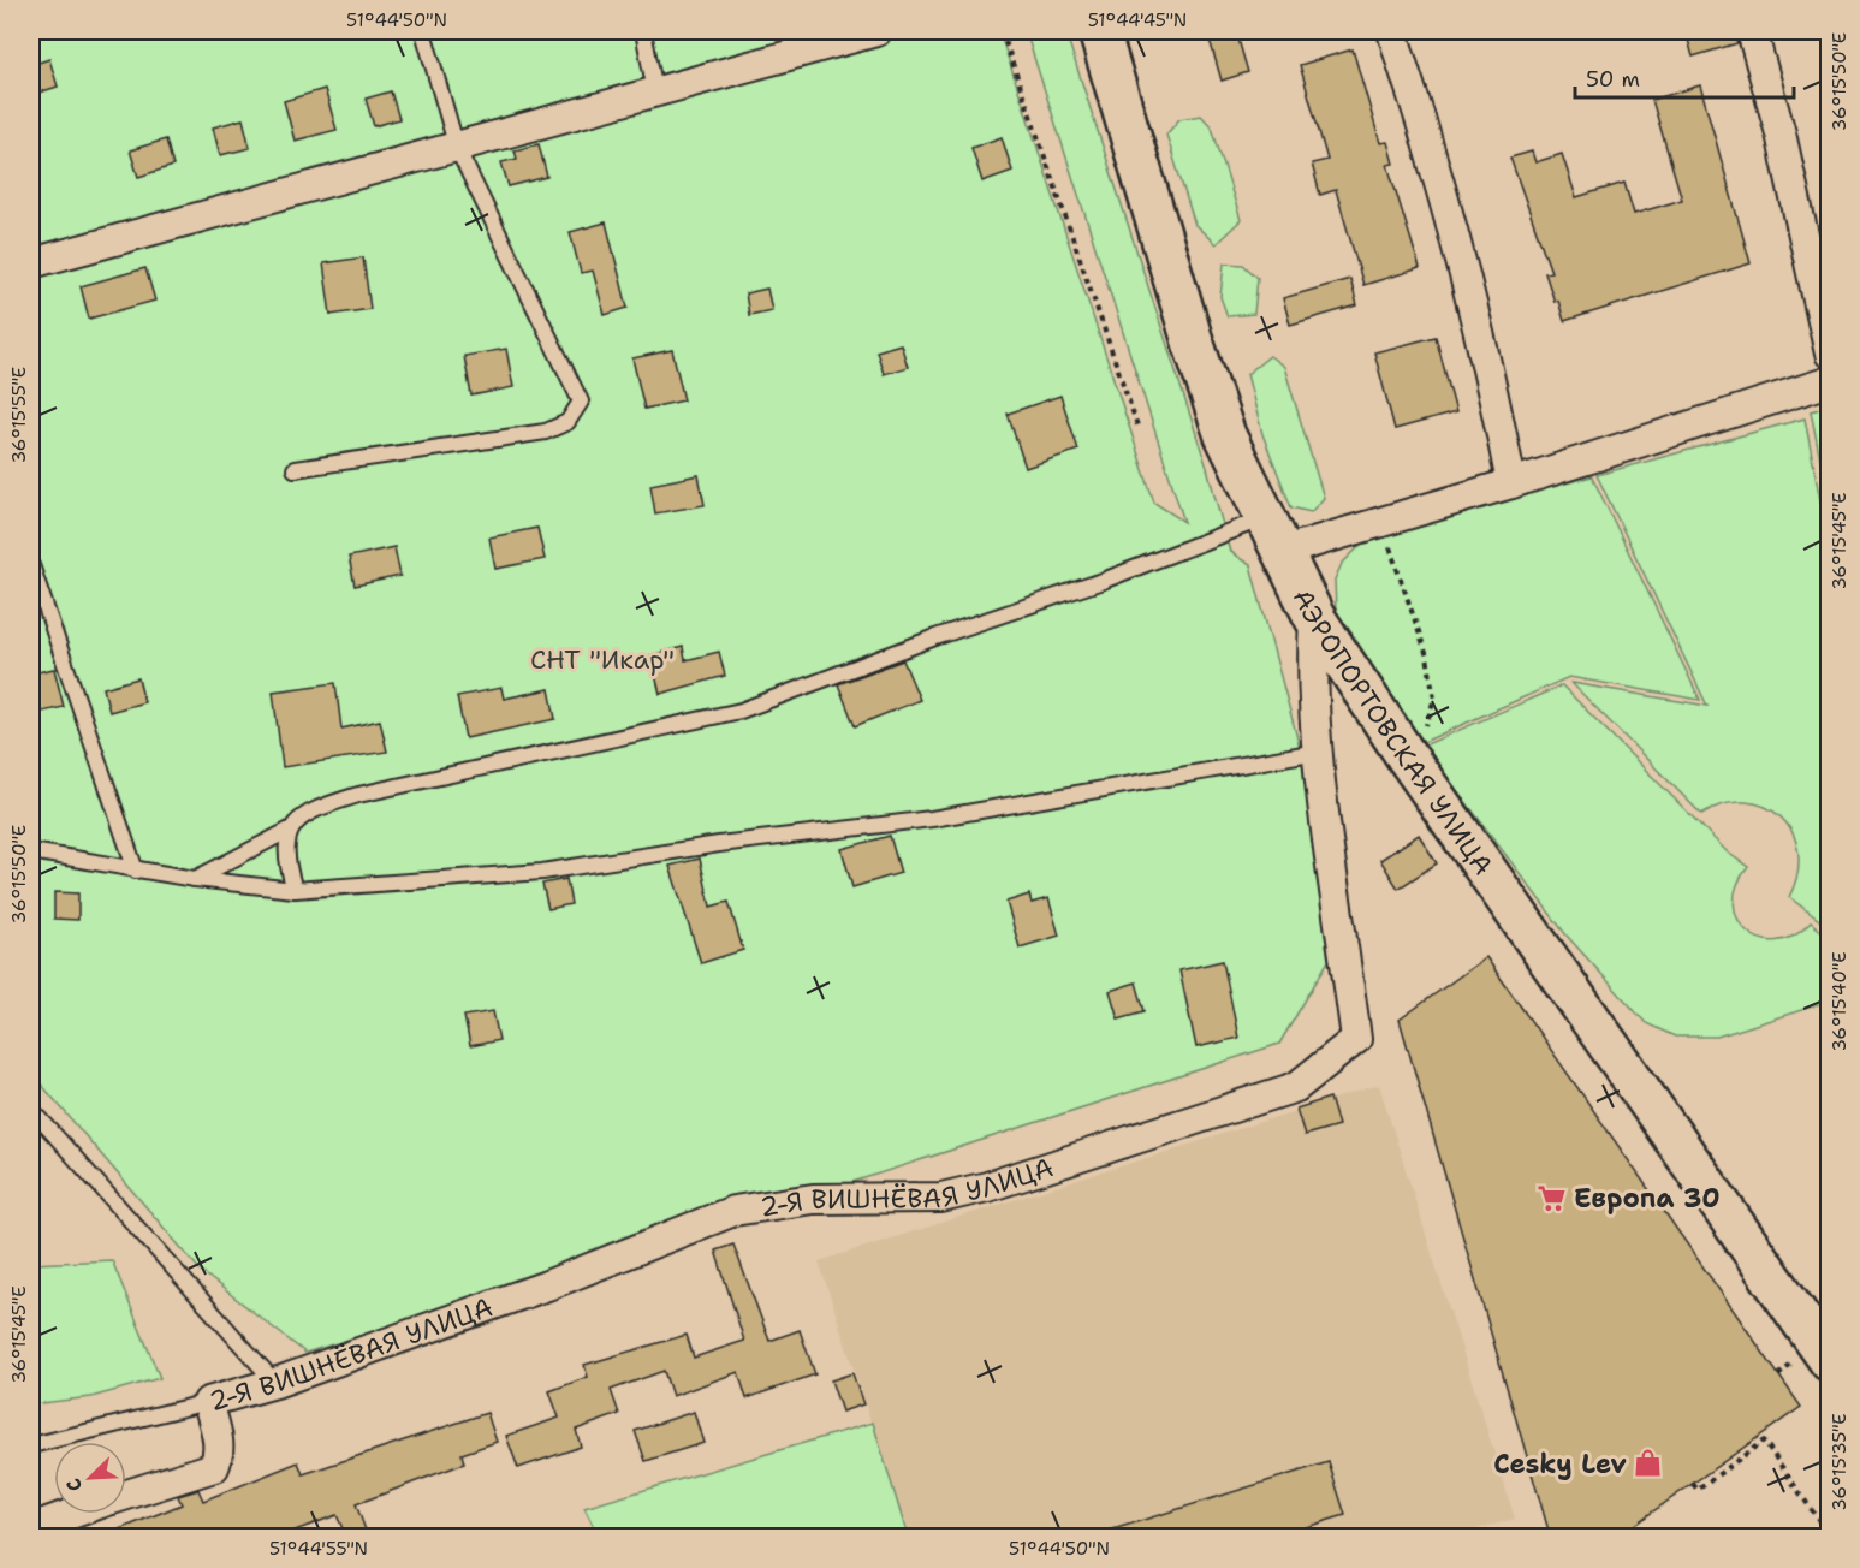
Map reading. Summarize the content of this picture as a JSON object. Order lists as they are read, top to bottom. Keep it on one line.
{"streets":{"street":["АЭРОПОРТОВСКАЯ УЛИЦА","2-Я ВИШНЁВАЯ УЛИЦА"]},"crossings":[["АЭРОПОРТОВСКАЯ УЛИЦА","2-Я ВИШНЁВАЯ УЛИЦА"]],"parks":["СНТ \"Икар\""],"places":{"supermarket":["Европа 30"],"shop":["Cesky Lev"]},"scale_bar":"50 m","north":"bottom left","coordinates":["51°44'50\"N","51°44'45\"N","36°15'50\"E","36°15'55\"E","36°15'45\"E","36°15'40\"E","36°15'35\"E","51°44'55\"N"]}
